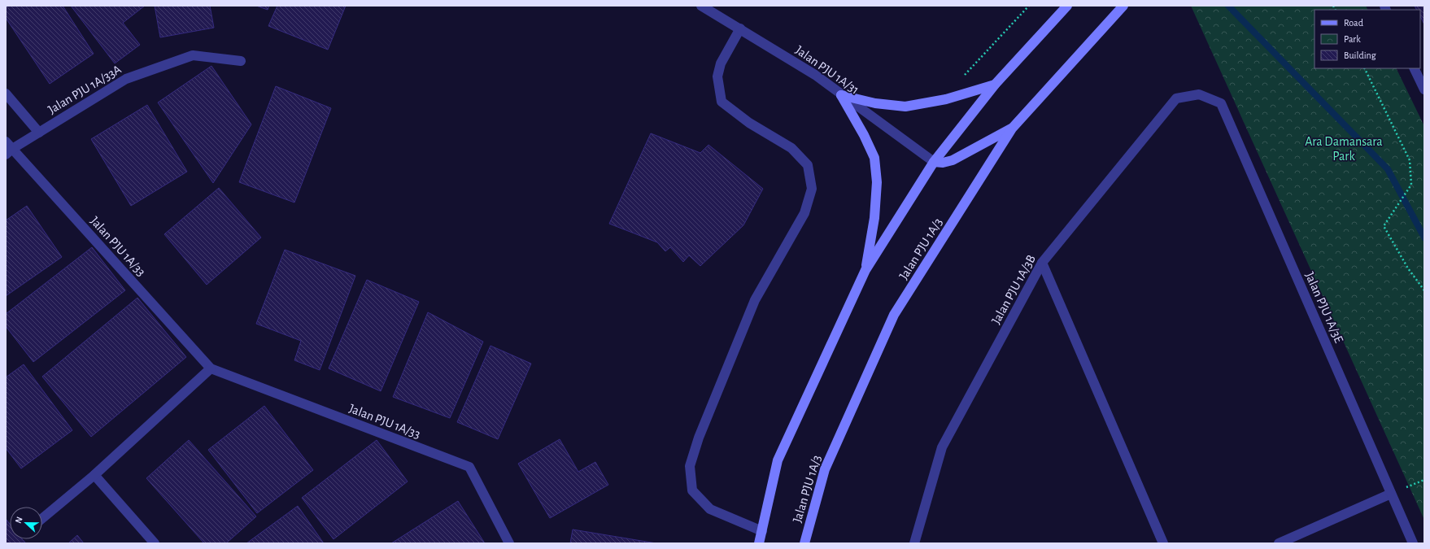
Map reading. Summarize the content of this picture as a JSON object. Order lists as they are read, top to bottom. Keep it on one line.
{"streets":{"street":["Jalan PJU 1A/31","Jalan PJU 1A/33A","Jalan PJU 1A/33","Jalan PJU 1A/3","Jalan PJU 1A/3B","Jalan PJU 1A/3E"]},"crossings":[["Jalan PJU 1A/33A","Jalan PJU 1A/33"],["Jalan PJU 1A/3B","Jalan PJU 1A/3E"]],"parks":["Ara Damansara Park"],"legend":["Road","Park","Building"],"north":"left"}
